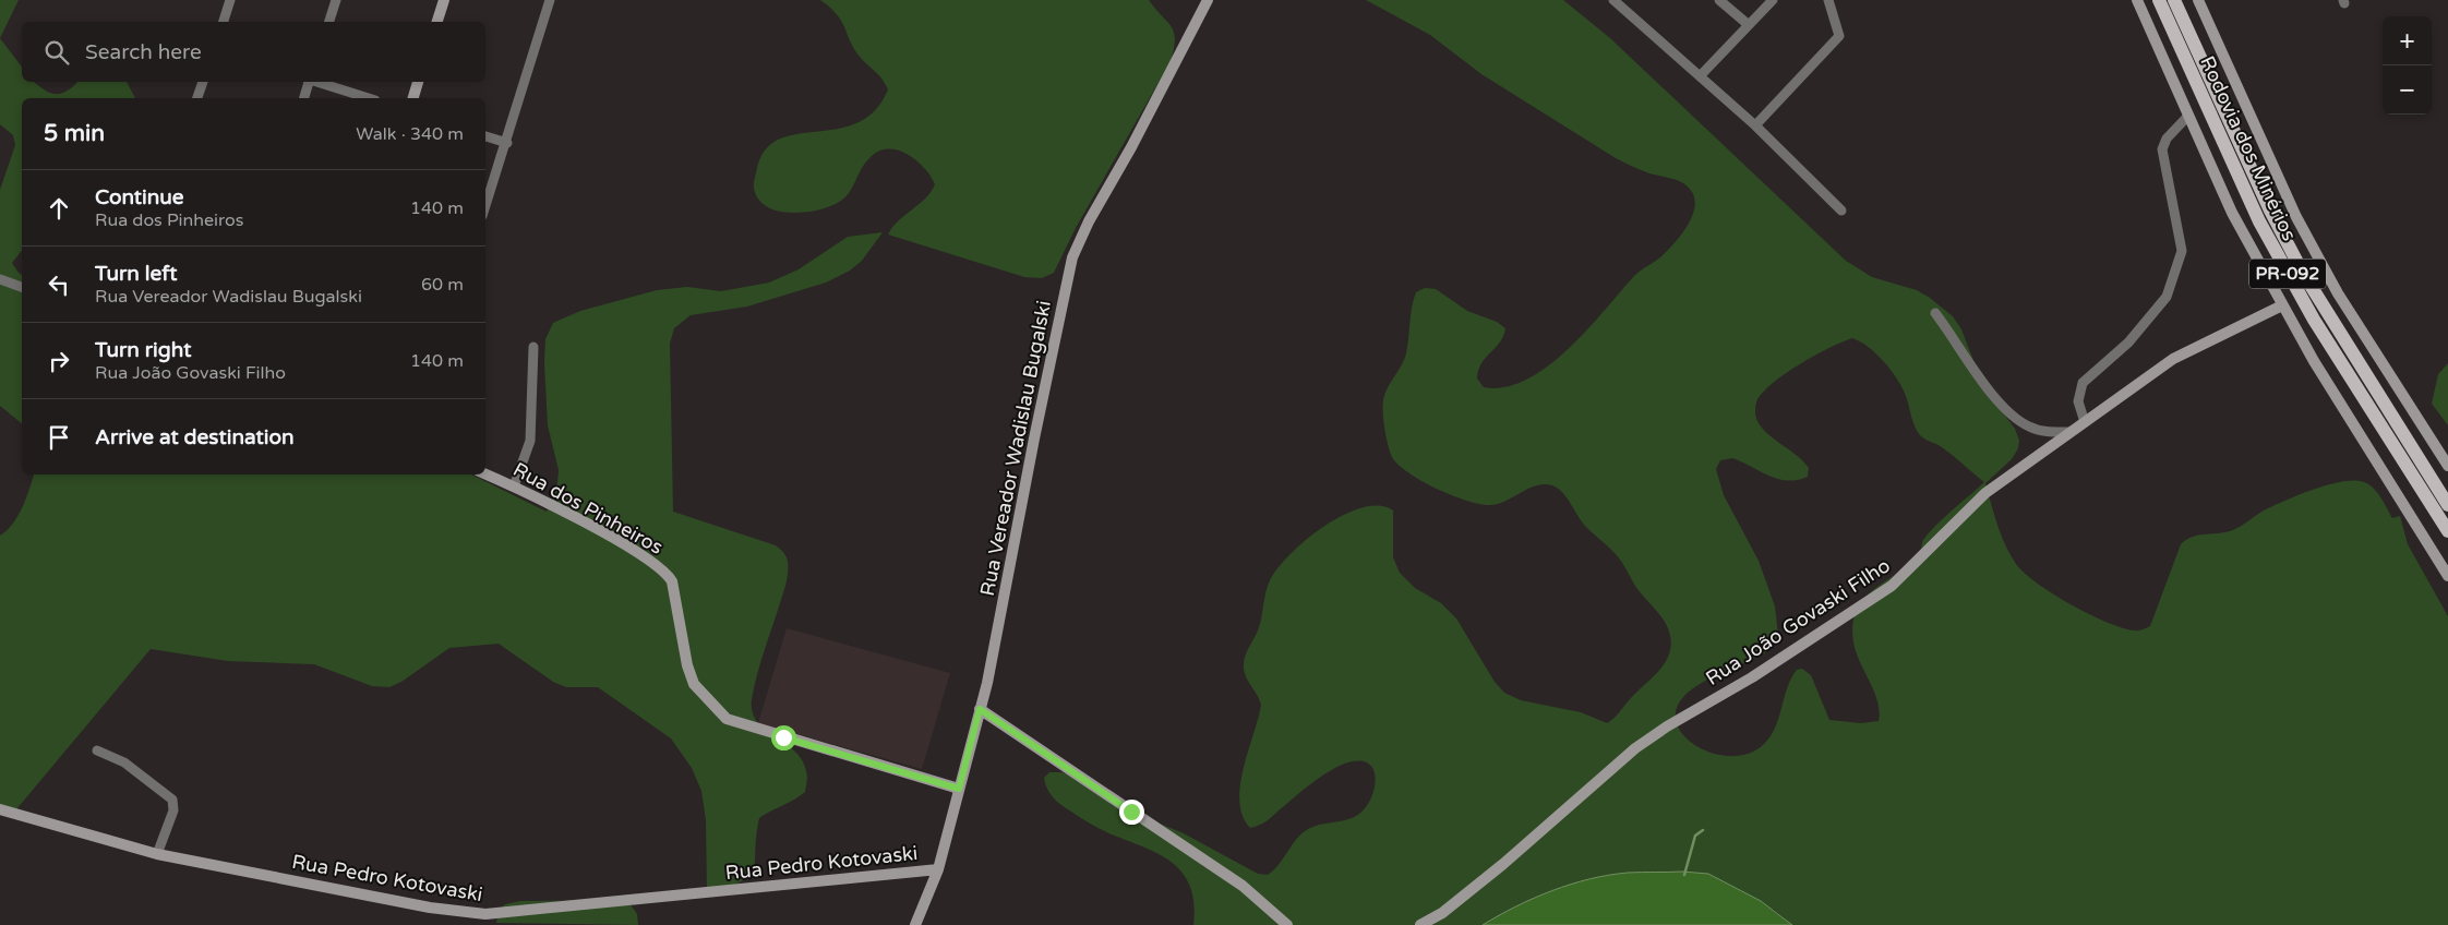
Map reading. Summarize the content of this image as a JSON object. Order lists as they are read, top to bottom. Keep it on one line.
{"streets":{"main road":["Rodovia dos Minérios","PR-092"],"street":["Rua Vereador Wadislau Bugalski","Rua dos Pinheiros","Rua João Govaski Filho","Rua Pedro Kotovaski"]},"crossings":[["Rua Vereador Wadislau Bugalski","Rua dos Pinheiros"],["Rua Vereador Wadislau Bugalski","Rua Pedro Kotovaski"]],"page":{"map_buttons":["+","−"],"search":"Search here","heading":["5 min","Walk · 340 m"],"list":[["Continue","Rua dos Pinheiros","140 m"],["Turn left","Rua Vereador Wadislau Bugalski","60 m"],["Turn right","Rua João Govaski Filho","140 m"],"Arrive at destination"]}}
